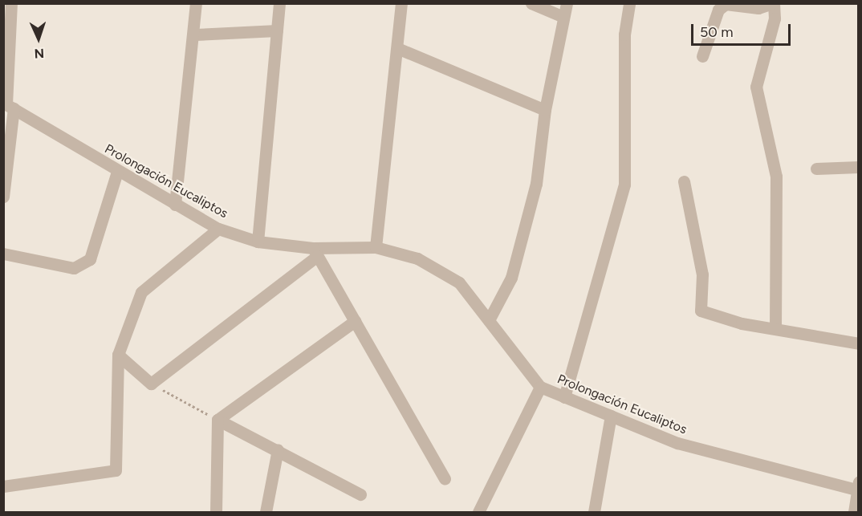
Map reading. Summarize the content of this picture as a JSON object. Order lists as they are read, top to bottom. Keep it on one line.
{"streets":{"street":["Prolongación Eucaliptos"]},"scale_bar":"50 m","north":"bottom"}
